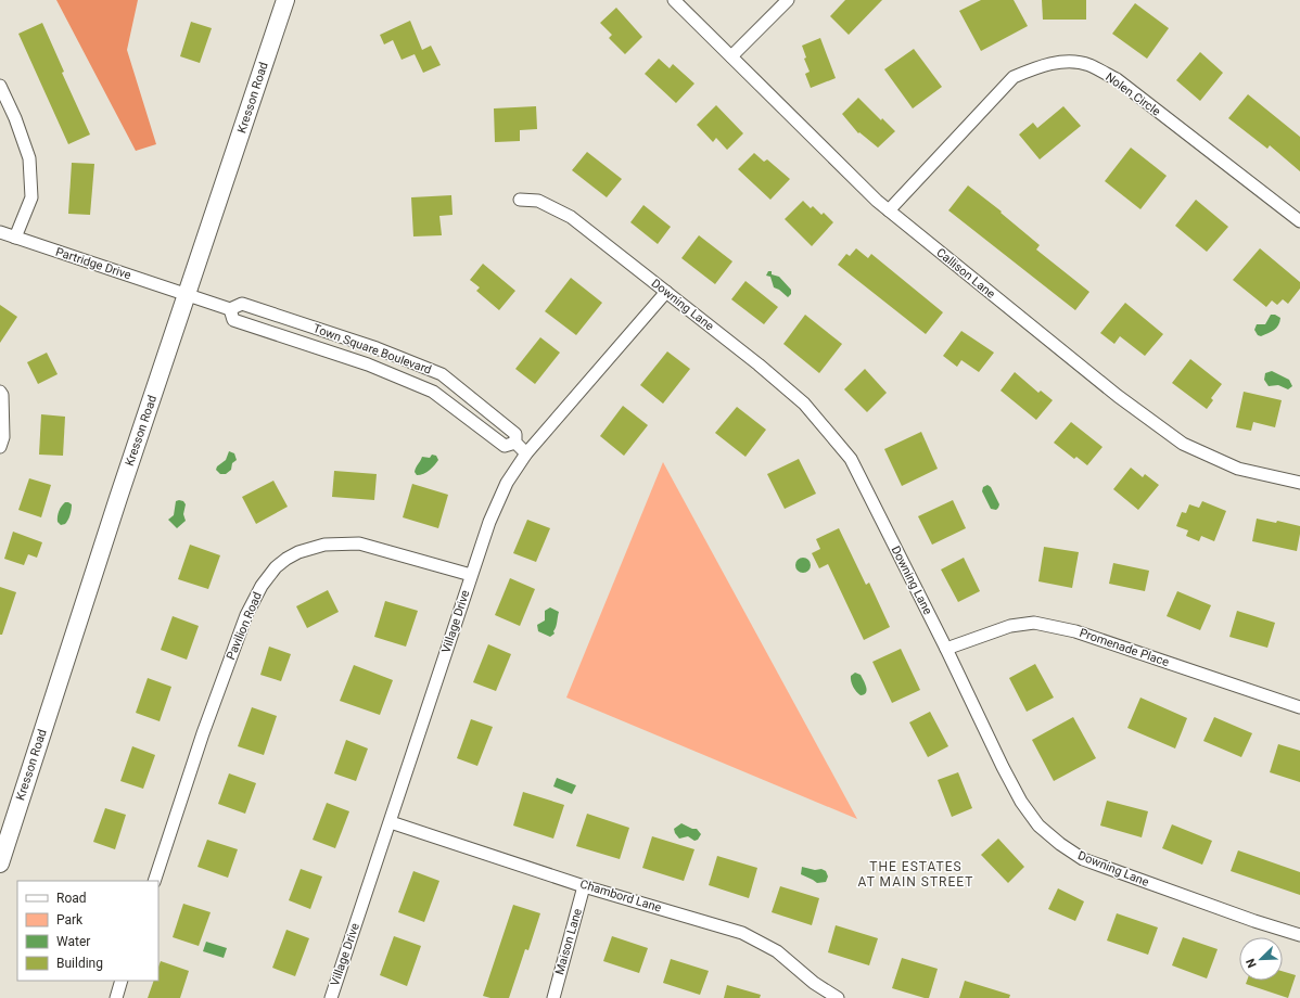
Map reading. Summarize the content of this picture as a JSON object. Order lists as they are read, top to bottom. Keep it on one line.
{"streets":{"main road":["Kresson Road"],"street":["Nolen Circle","Partridge Drive","Callison Lane","Downing Lane","Town Square Boulevard","Village Drive","Pavilion Road","Promenade Place","Chambord Lane","Maison Lane"]},"crossings":[["Nolen Circle","Callison Lane"],["Kresson Road","Partridge Drive"],["Kresson Road","Town Square Boulevard"],["Partridge Drive","Town Square Boulevard"],["Downing Lane","Village Drive"],["Downing Lane","Promenade Place"],["Town Square Boulevard","Village Drive"],["Village Drive","Pavilion Road"],["Village Drive","Chambord Lane"],["Chambord Lane","Maison Lane"]],"districts":["THE ESTATES AT MAIN STREET"],"legend":["Road","Park","Water","Building"],"north":"bottom left"}
